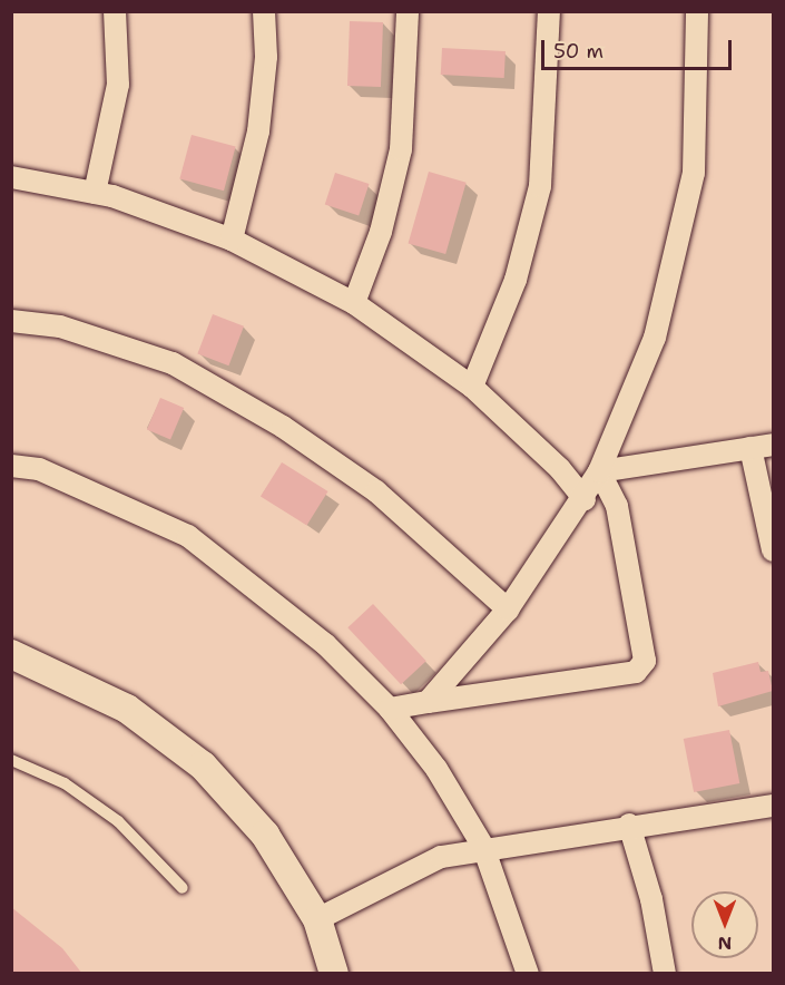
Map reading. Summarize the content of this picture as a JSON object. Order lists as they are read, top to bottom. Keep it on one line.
{"scale_bar":"50 m","north":"bottom"}
